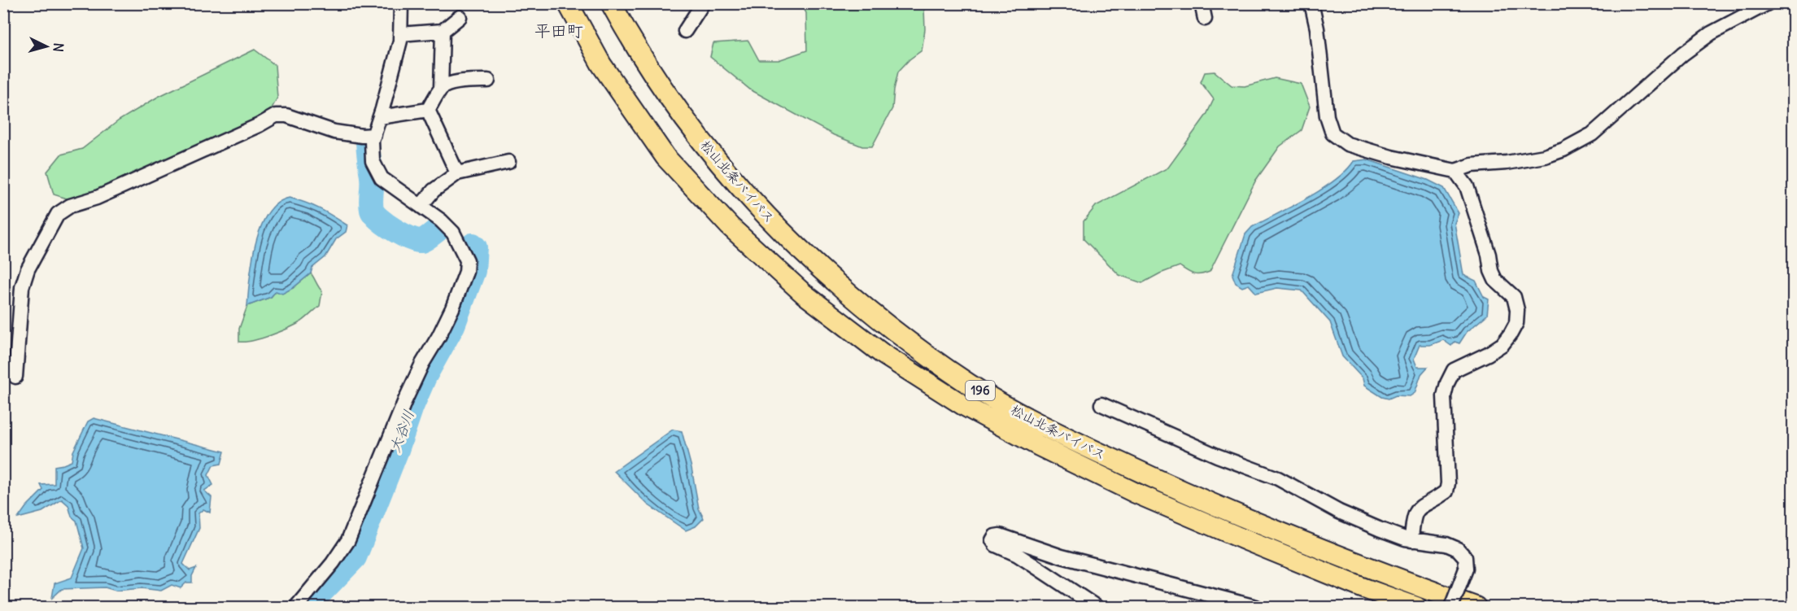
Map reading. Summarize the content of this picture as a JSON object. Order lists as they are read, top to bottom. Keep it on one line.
{"streets":{"highway":["松山北条バイパス","196"]},"districts":["平田町"],"water":["大谷川"],"north":"right"}
